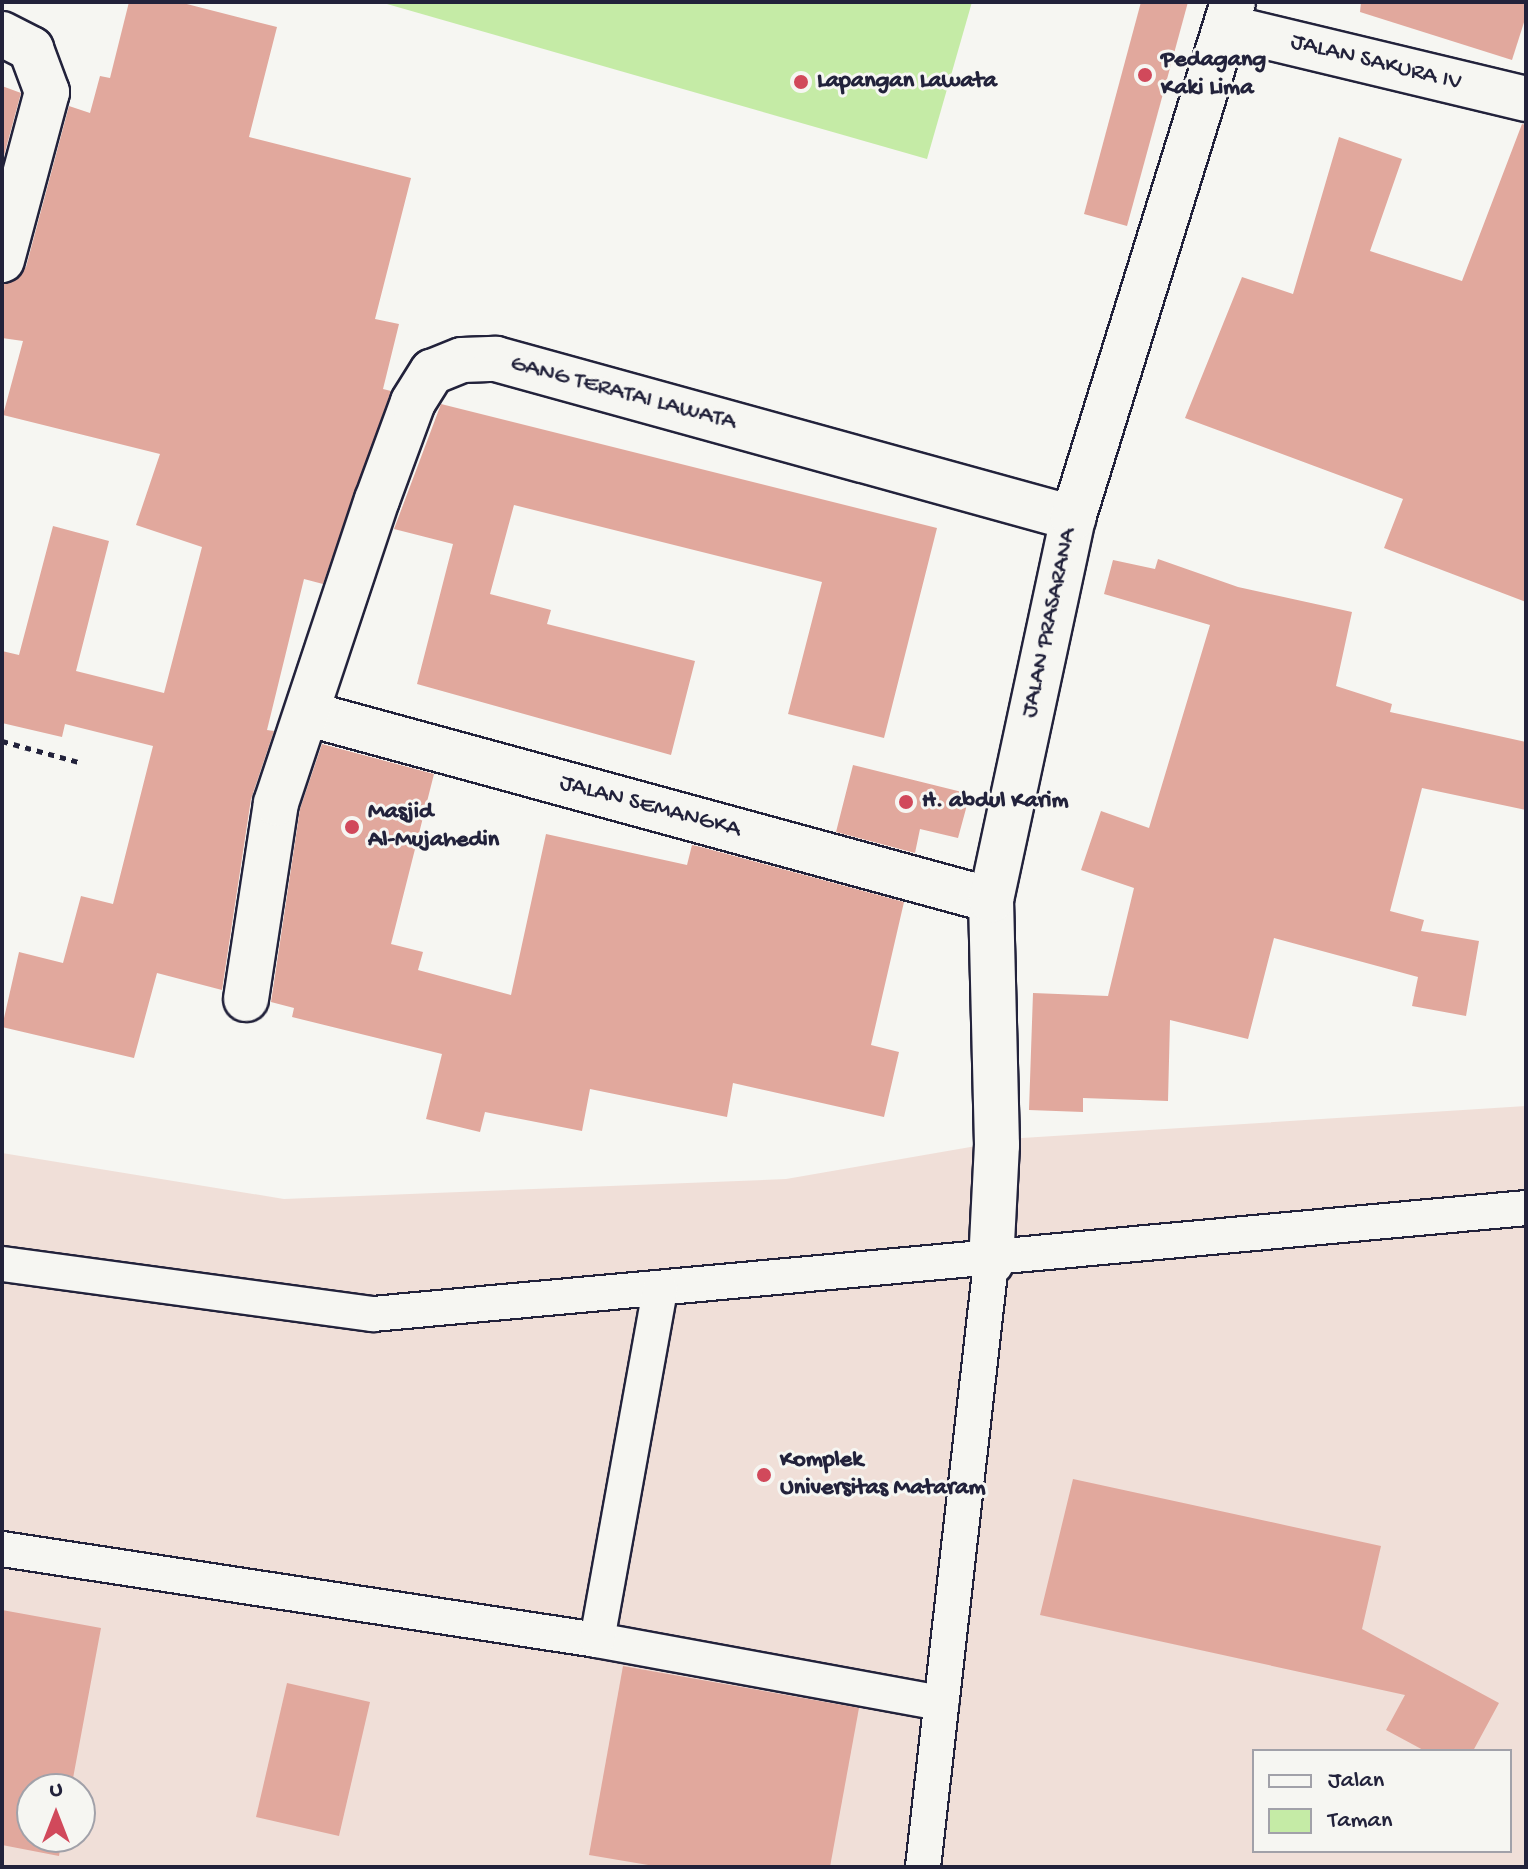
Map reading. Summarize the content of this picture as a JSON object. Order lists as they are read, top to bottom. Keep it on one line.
{"streets":{"street":["JALAN SAKURA IV","GANG TERATAI LAWATA","JALAN PRASARANA","JALAN SEMANGKA"]},"crossings":[["JALAN SAKURA IV","JALAN PRASARANA"],["GANG TERATAI LAWATA","JALAN PRASARANA"],["GANG TERATAI LAWATA","JALAN SEMANGKA"],["JALAN PRASARANA","JALAN SEMANGKA"]],"places":["Pedagang Kaki Lima","Lapangan Lawata","H. abdul Karim","Masjid Al-Mujahedin","Komplek Universitas Mataram"],"legend":["Jalan","Taman"],"north":"top"}
